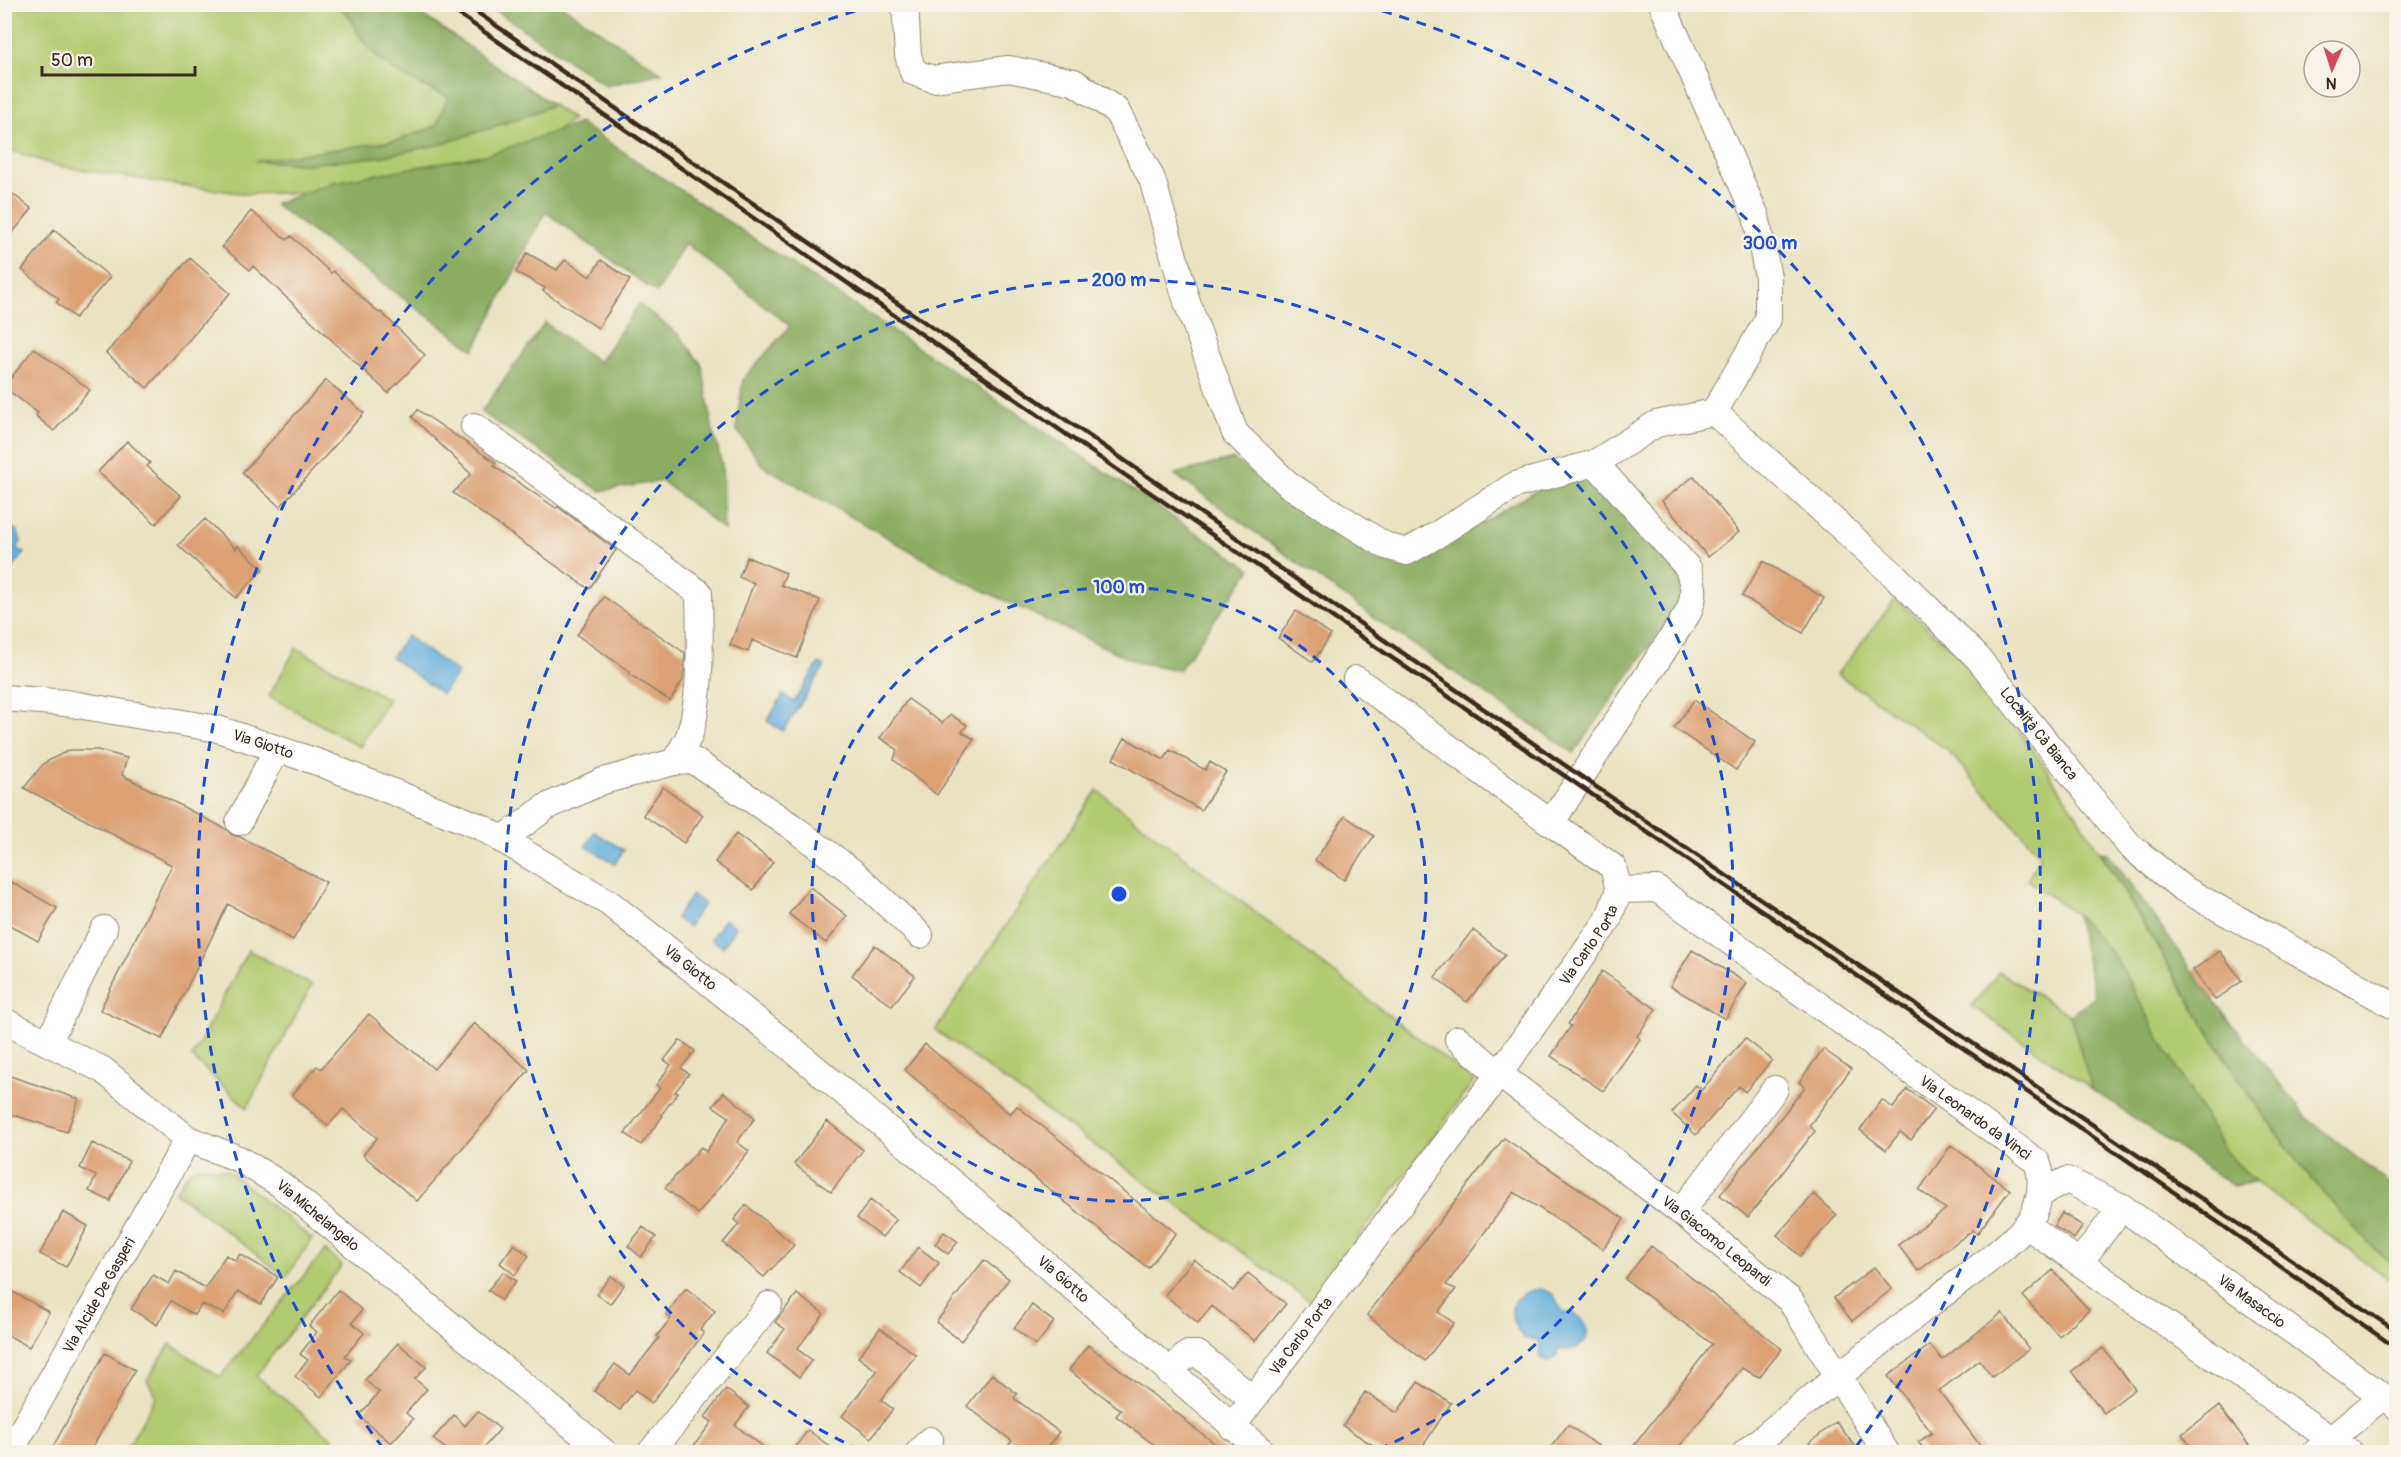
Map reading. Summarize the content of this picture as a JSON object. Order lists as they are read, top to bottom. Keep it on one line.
{"streets":{"street":["Località Cà Bianca","Via Giotto","Via Carlo Porta","Via Leonardo da Vinci","Via Michelangelo","Via Giacomo Leopardi","Via Alcide De Gasperi","Via Masaccio"]},"crossings":[["Via Giotto","Via Carlo Porta"],["Via Carlo Porta","Via Leonardo da Vinci"],["Via Carlo Porta","Via Giacomo Leopardi"],["Via Leonardo da Vinci","Via Giacomo Leopardi"],["Via Leonardo da Vinci","Via Masaccio"],["Via Michelangelo","Via Alcide De Gasperi"]],"scale_bar":"50 m","north":"bottom","rings":["300 m","200 m","100 m"]}
